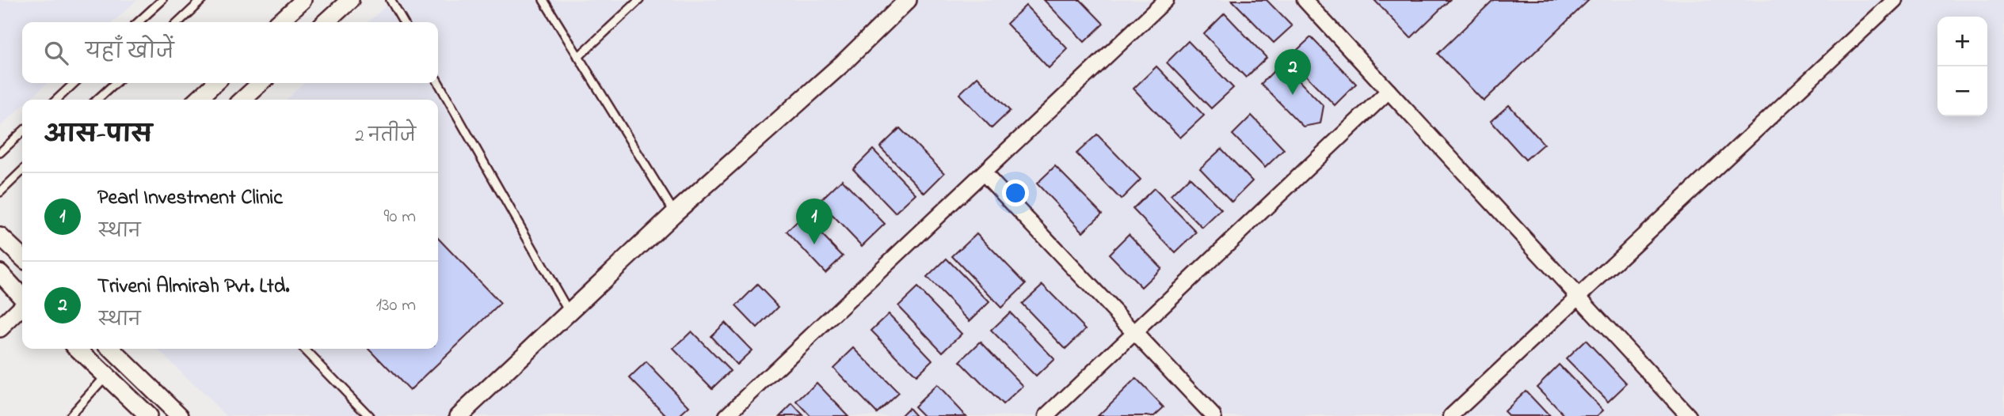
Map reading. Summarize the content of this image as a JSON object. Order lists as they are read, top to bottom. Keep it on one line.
{"page":{"map_buttons":["+","−"],"search":"यहाँ खोजें","pins":["2","1"],"heading":["आस-पास","2 नतीजे"],"list":[{"mark":"1","name":"Pearl Investment Clinic","note":"स्थान","value":"90 m"},{"mark":"2","name":"Triveni Almirah Pvt. Ltd.","note":"स्थान","value":"130 m"}]}}
